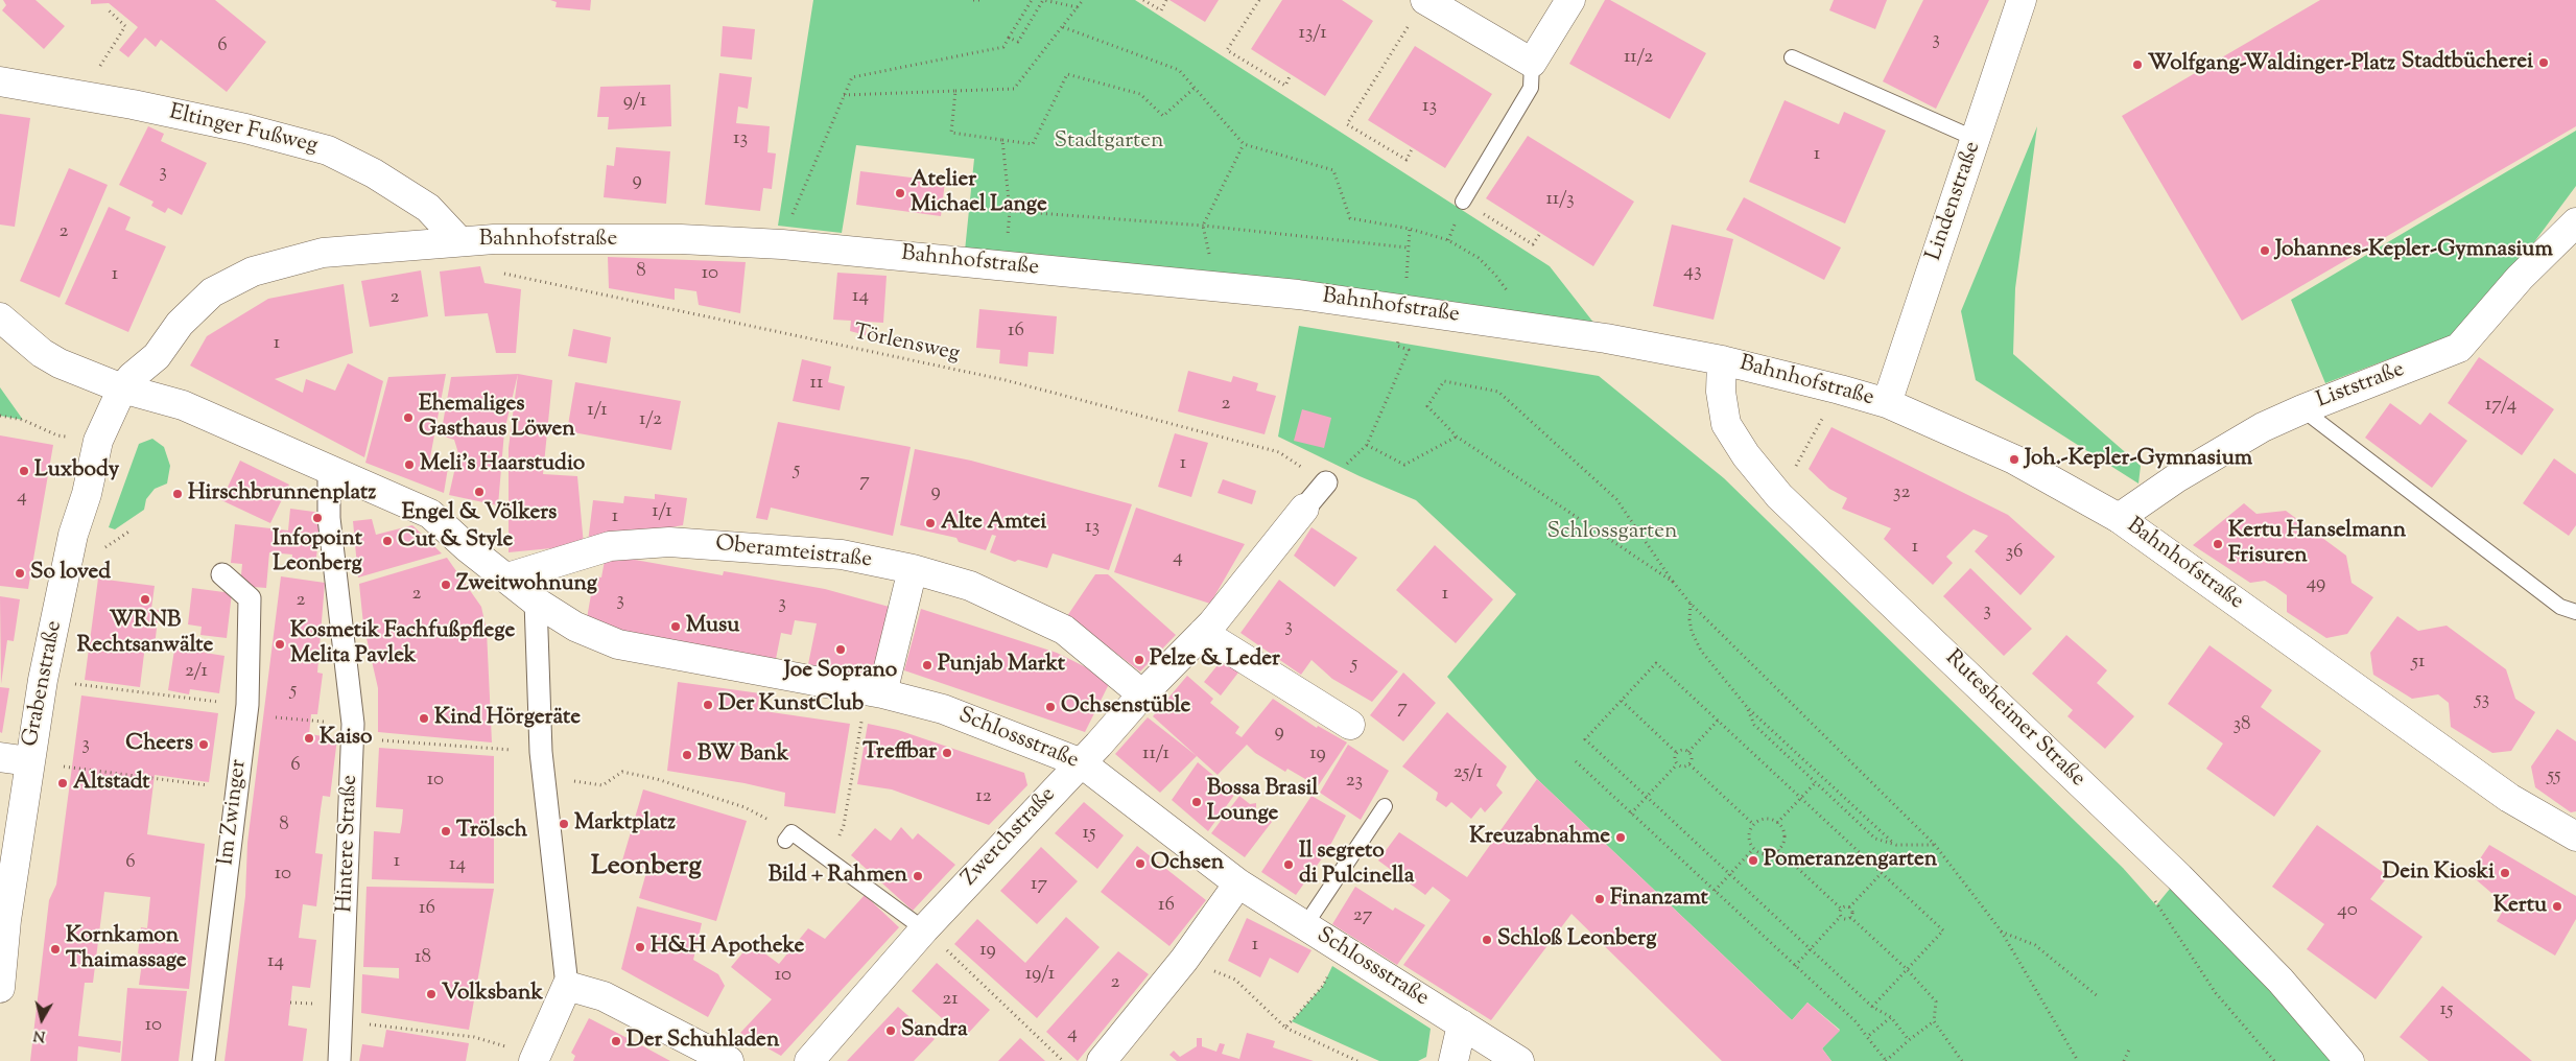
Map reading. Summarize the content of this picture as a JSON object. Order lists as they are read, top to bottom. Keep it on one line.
{"streets":{"street":["Eltinger Fußweg","Lindenstraße","Bahnhofstraße","Liststraße","Oberamteistraße","Grabenstraße","Rutesheimer Straße","Schlossstraße","Im Zwinger","Zwerchstraße","Hintere Straße"],"path":["Törlensweg"]},"crossings":[["Eltinger Fußweg","Bahnhofstraße"],["Lindenstraße","Bahnhofstraße"],["Bahnhofstraße","Törlensweg"],["Bahnhofstraße","Liststraße"],["Bahnhofstraße","Grabenstraße"],["Bahnhofstraße","Rutesheimer Straße"],["Törlensweg","Zwerchstraße"],["Oberamteistraße","Zwerchstraße"],["Schlossstraße","Zwerchstraße"]],"districts":["Leonberg"],"parks":["Stadtgarten","Schlossgarten"],"places":["Stadtbücherei","Wolfgang-Waldinger-Platz","Atelier Michael Lange","Johannes-Kepler-Gymnasium","Ehemaliges Gasthaus Löwen","Joh.-Kepler-Gymnasium","Meli's Haarstudio","Luxbody","Engel & Völkers","Hirschbrunnenplatz","Infopoint Leonberg","Alte Amtei","Cut & Style","Kertu Hanselmann Frisuren","So loved","Zweitwohnung","WRNB Rechtsanwälte","Musu","Kosmetik Fachfußpflege Melita Pavlek","Joe Soprano","Pelze & Leder","Punjab Markt","Der KunstClub","Ochsenstüble","Kind Hörgeräte","Kaiso","Cheers","Treffbar","BW Bank","Altstadt","Bossa Brasil Lounge","Marktplatz","Trölsch","Kreuzabnahme","Pomeranzengarten","Ochsen","Il segreto di Pulcinella","Dein Kioski","Bild + Rahmen","Finanzamt","Kertu","Schloß Leonberg","H&H Apotheke","Kornkamon Thaimassage","Volksbank","Sandra","Der Schuhladen"],"house_numbers":["13/1","3","6","11/2","9/1","13","13","1","3","9","11/3","2","8","43","10","1","14","2","16","1","11","2","17/4","1/1","1/2","1","5","7","9","32","4","1/1","1","13","1","36","4","49","2","1","2","3","3","3","3","51","5","2/1","5","53","7","38","9","3","11/1","19","6","25/1","55","10","23","12","8","15","1","6","14","10","17","16","16","40","27","1","19","18","14","19/1","10","2","21","15","10","4"],"north":"bottom"}
